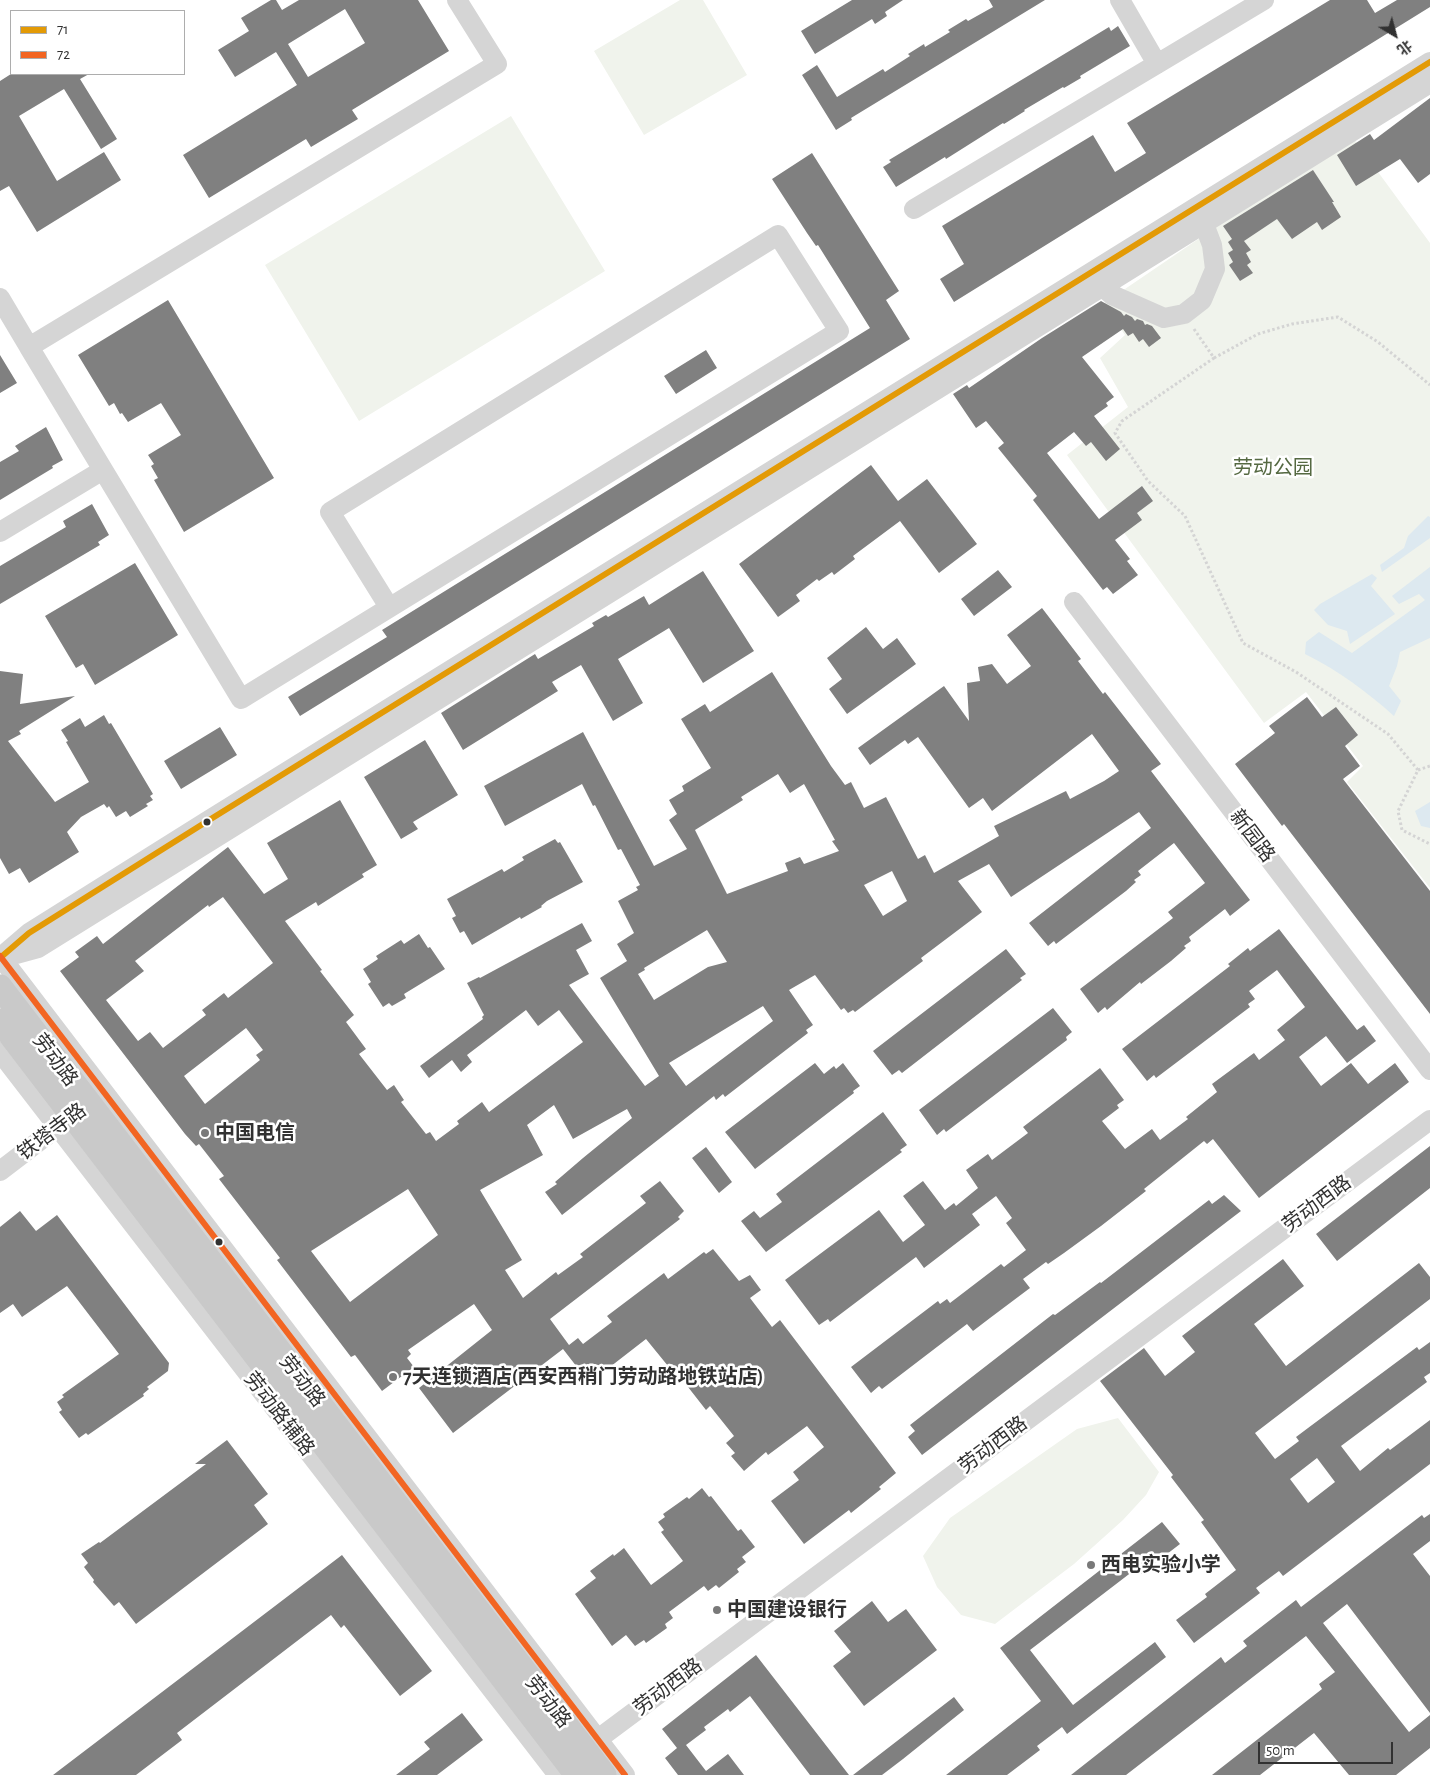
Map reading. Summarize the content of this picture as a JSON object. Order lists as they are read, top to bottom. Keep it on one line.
{"streets":{"main road":["劳动路"],"street":["新园路","铁塔寺路","劳动西路","劳动路辅路"]},"crossings":[["劳动路","铁塔寺路"],["劳动路","劳动西路"],["劳动路","劳动路辅路"],["铁塔寺路","劳动路辅路"],["劳动西路","劳动路辅路"]],"parks":["劳动公园"],"places":["中国电信","7天连锁酒店(西安西稍门劳动路地铁站店)","西电实验小学","中国建设银行"],"lines":["transit line 71","transit line 72"],"legend":["71","72"],"scale_bar":"50 m","north":"bottom right"}
